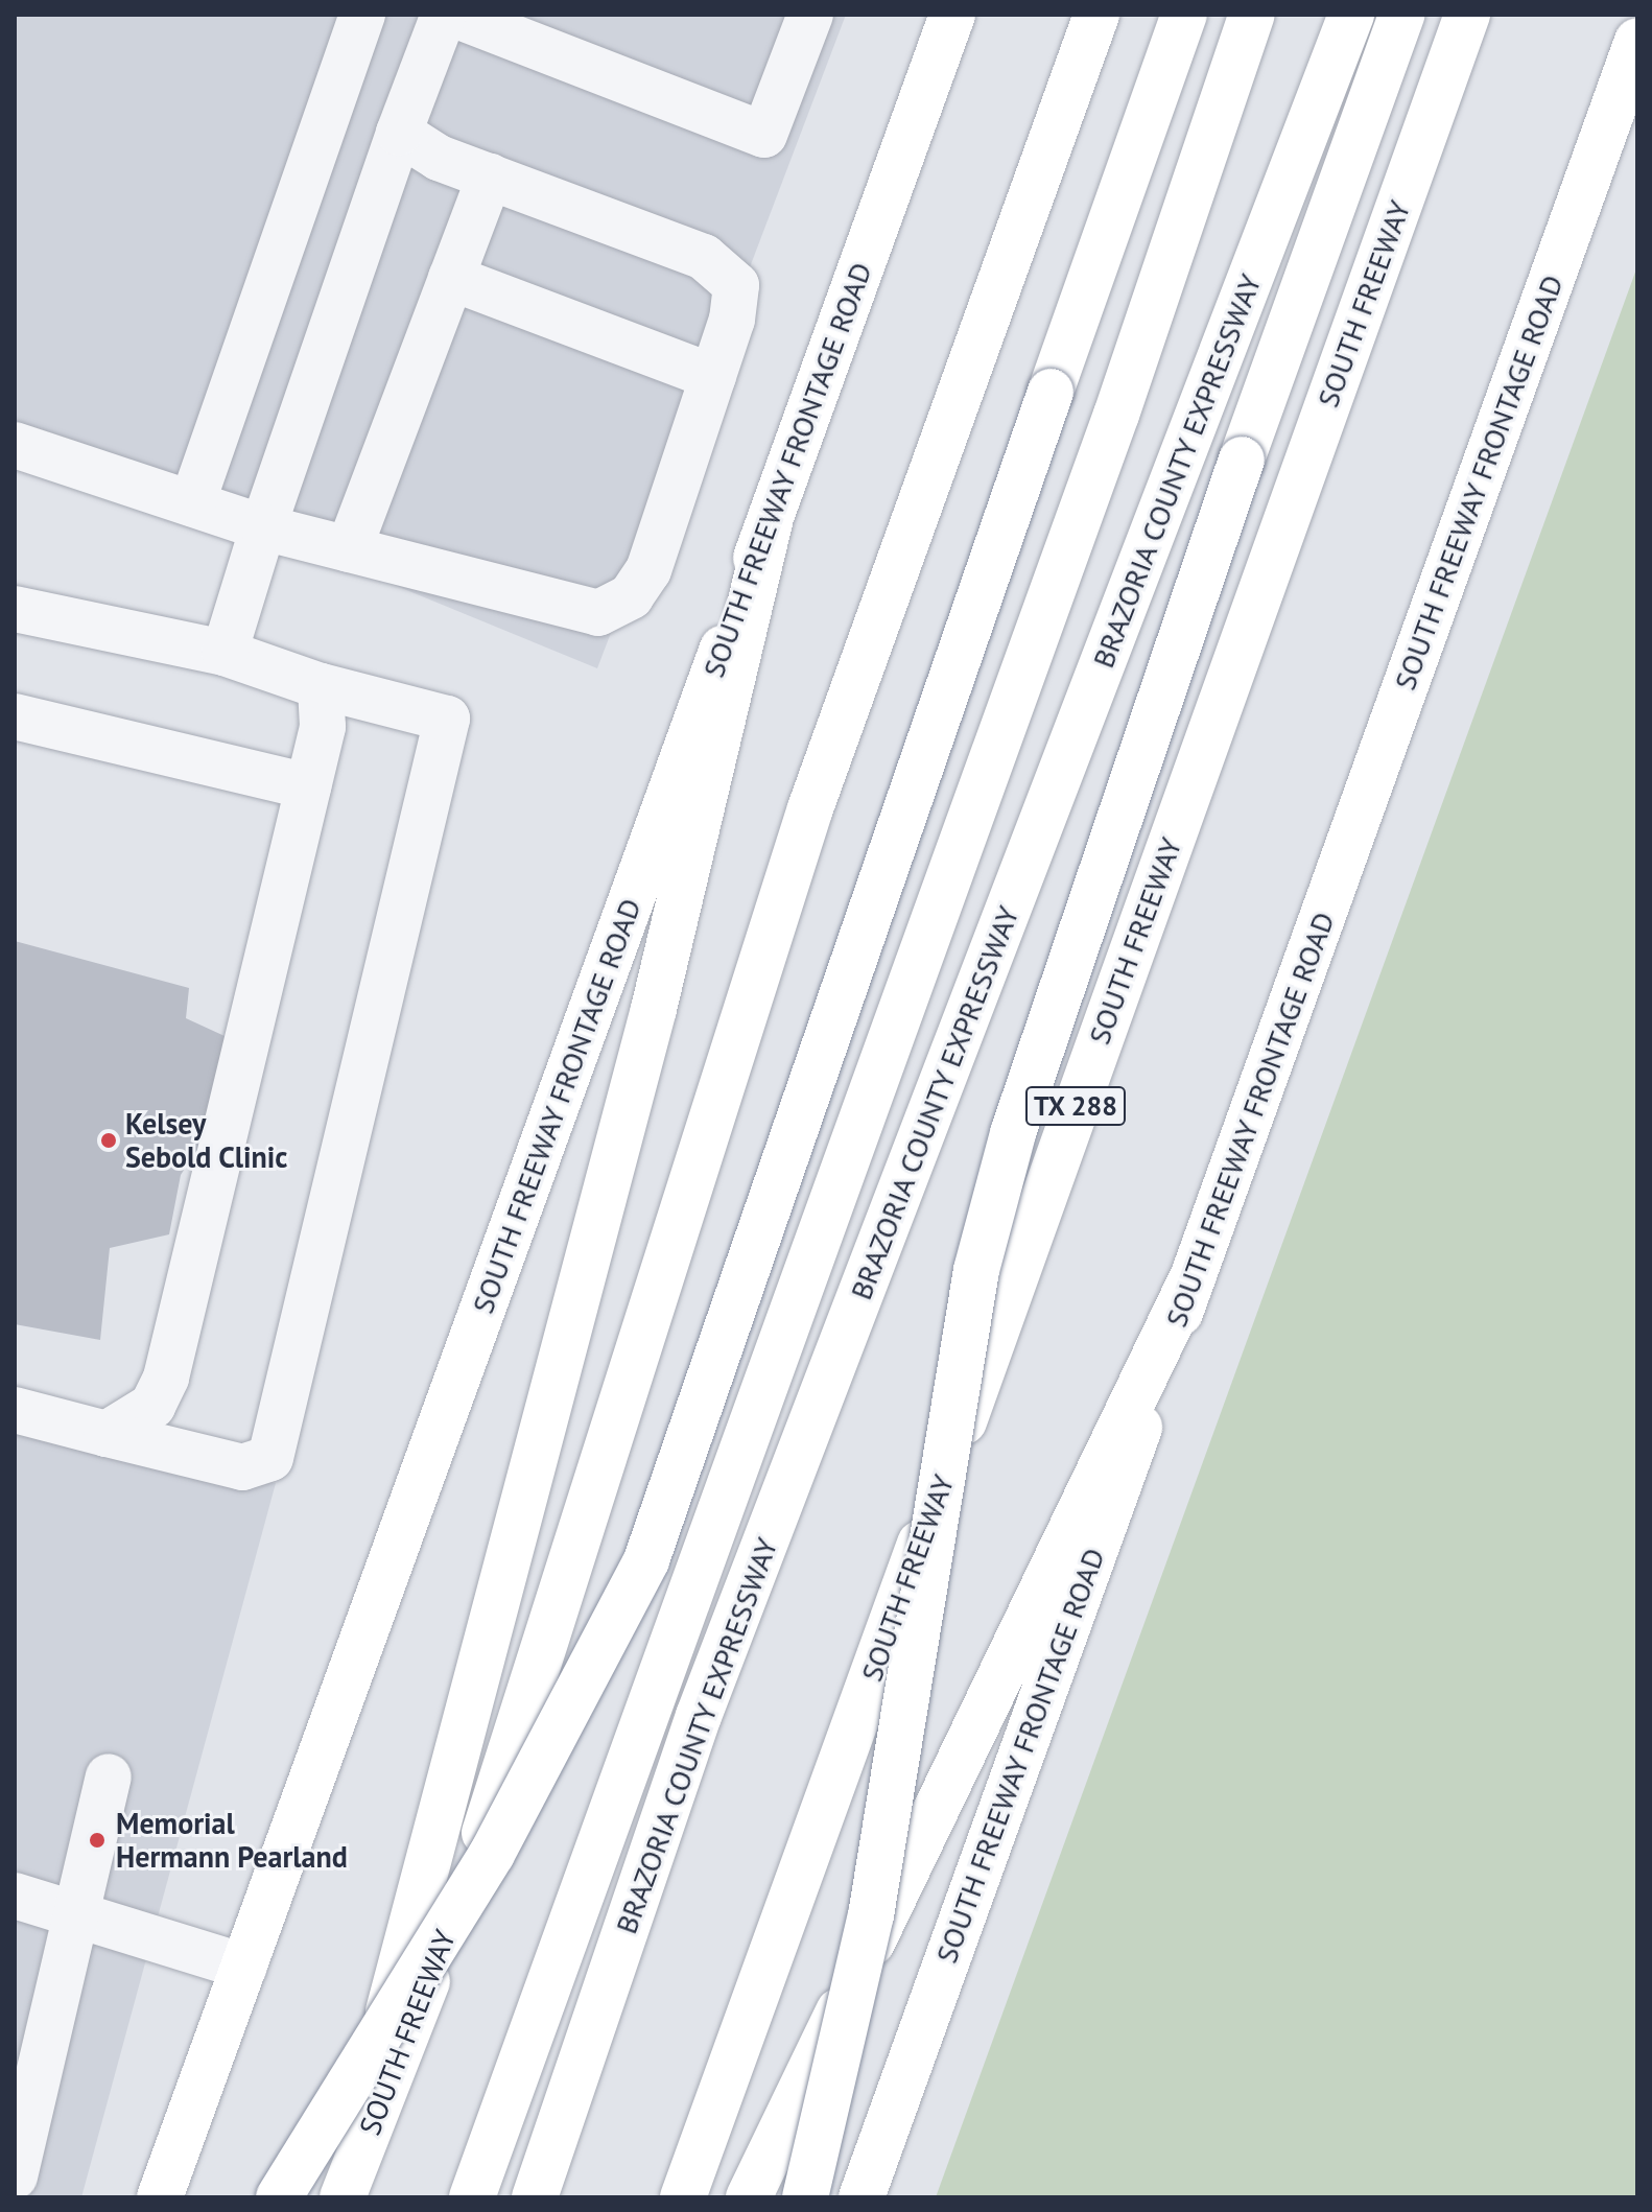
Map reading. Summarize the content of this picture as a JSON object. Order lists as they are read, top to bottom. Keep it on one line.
{"streets":{"main road":["SOUTH FREEWAY","SOUTH FREEWAY FRONTAGE ROAD","BRAZORIA COUNTY EXPRESSWAY","TX 288"]},"places":["Kelsey Sebold Clinic","Memorial Hermann Pearland"]}
